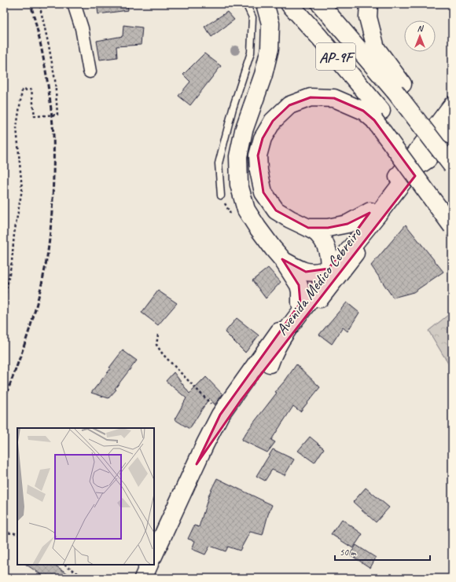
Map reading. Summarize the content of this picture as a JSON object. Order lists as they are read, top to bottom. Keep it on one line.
{"streets":{"main road":["AP-9F","Avenida Médico Cebreiro"]},"scale_bar":"50 m","north":"top"}
